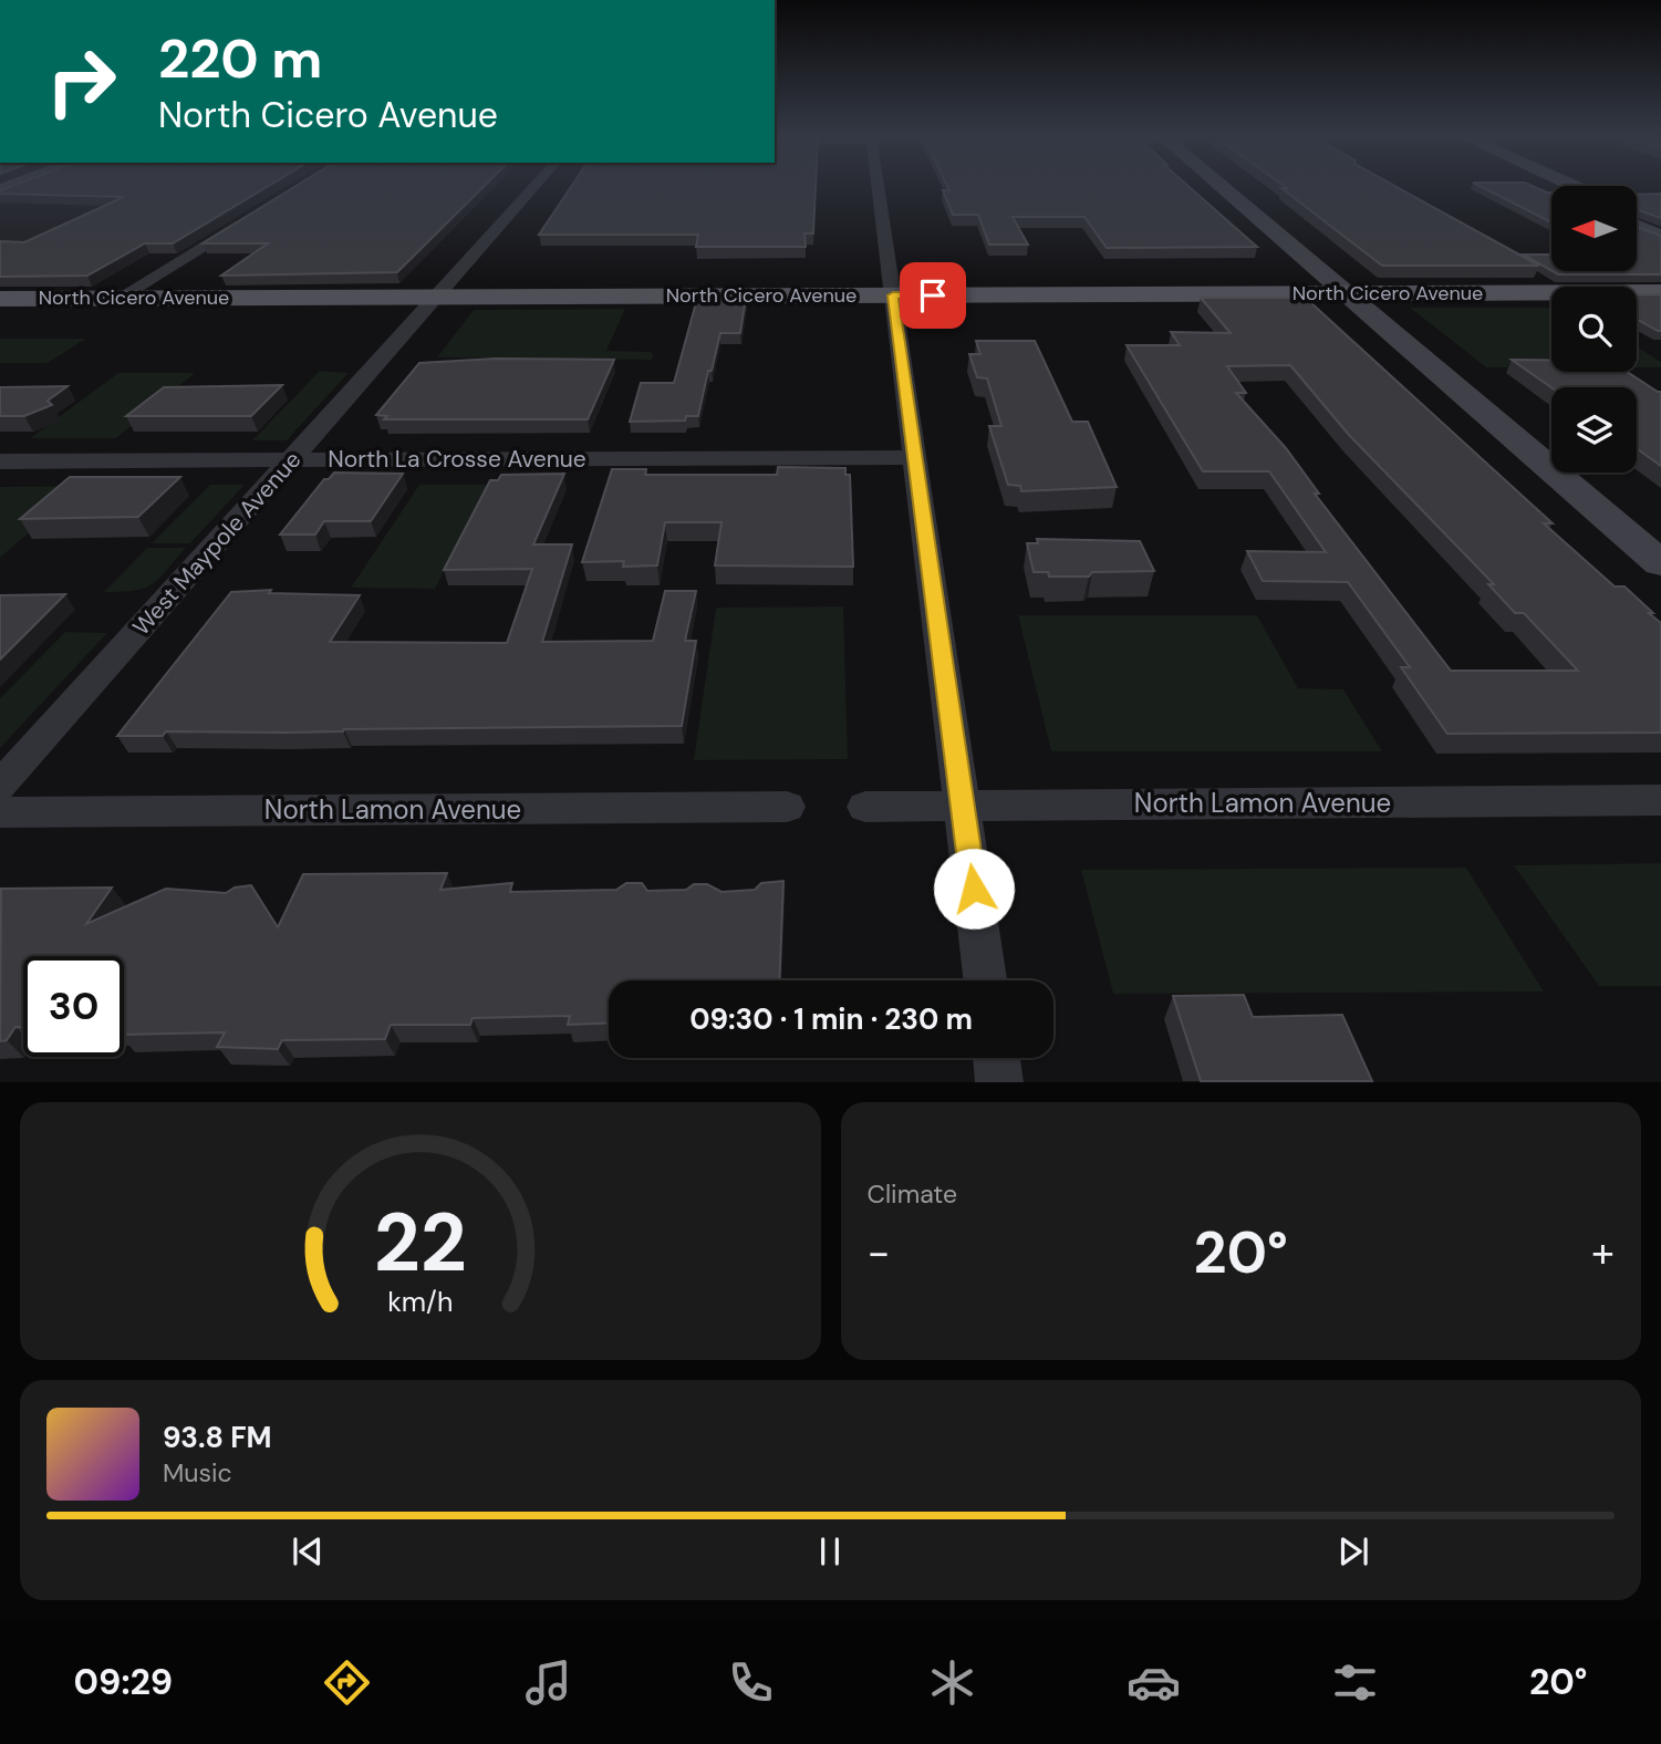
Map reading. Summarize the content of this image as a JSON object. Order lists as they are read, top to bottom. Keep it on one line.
{"streets":{"main road":["North Cicero Avenue"],"street":["North La Crosse Avenue","West Maypole Avenue","North Lamon Avenue"]},"crossings":[["North Cicero Avenue","West Maypole Avenue"],["North La Crosse Avenue","West Maypole Avenue"]],"north":"left","page":{"turn":["220 m","North Cicero Avenue"],"limit":"30","trip":"09:30 · 1 min · 230 m","tile":"Climate","heat":["−","20°","+"],"song":["93.8 FM","Music"],"tabs":["09:29","20°"],"gauge":["22","km/h"]}}
